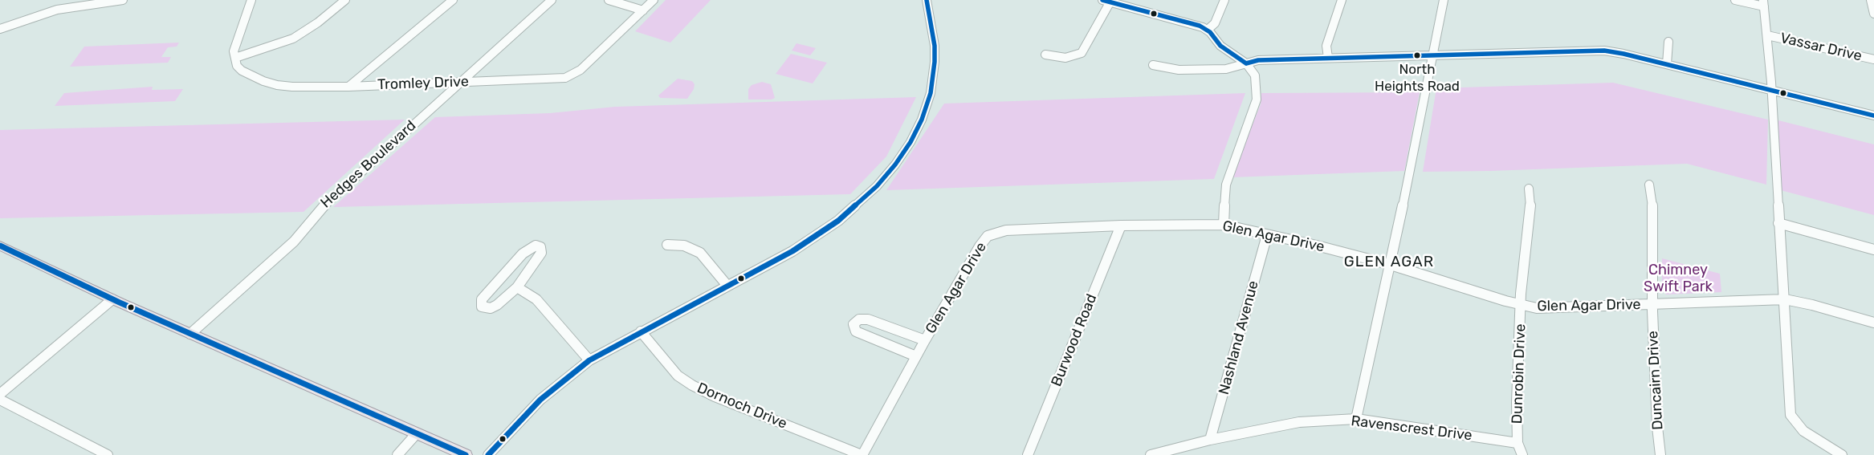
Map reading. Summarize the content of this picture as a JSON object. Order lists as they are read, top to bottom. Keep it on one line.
{"streets":{"street":["Vassar Drive","Tromley Drive","Hedges Boulevard","Glen Agar Drive","Nashland Avenue","Burwood Road","Dunrobin Drive","Duncairn Drive","Dornoch Drive","Ravenscrest Drive"]},"crossings":[["Tromley Drive","Hedges Boulevard"],["Glen Agar Drive","Nashland Avenue"],["Glen Agar Drive","Burwood Road"],["Glen Agar Drive","Dunrobin Drive"],["Glen Agar Drive","Duncairn Drive"],["Glen Agar Drive","Dornoch Drive"],["Nashland Avenue","Ravenscrest Drive"],["Dunrobin Drive","Ravenscrest Drive"]],"districts":["GLEN AGAR"],"parks":["Chimney Swift Park"],"places":["North Heights Road"]}
